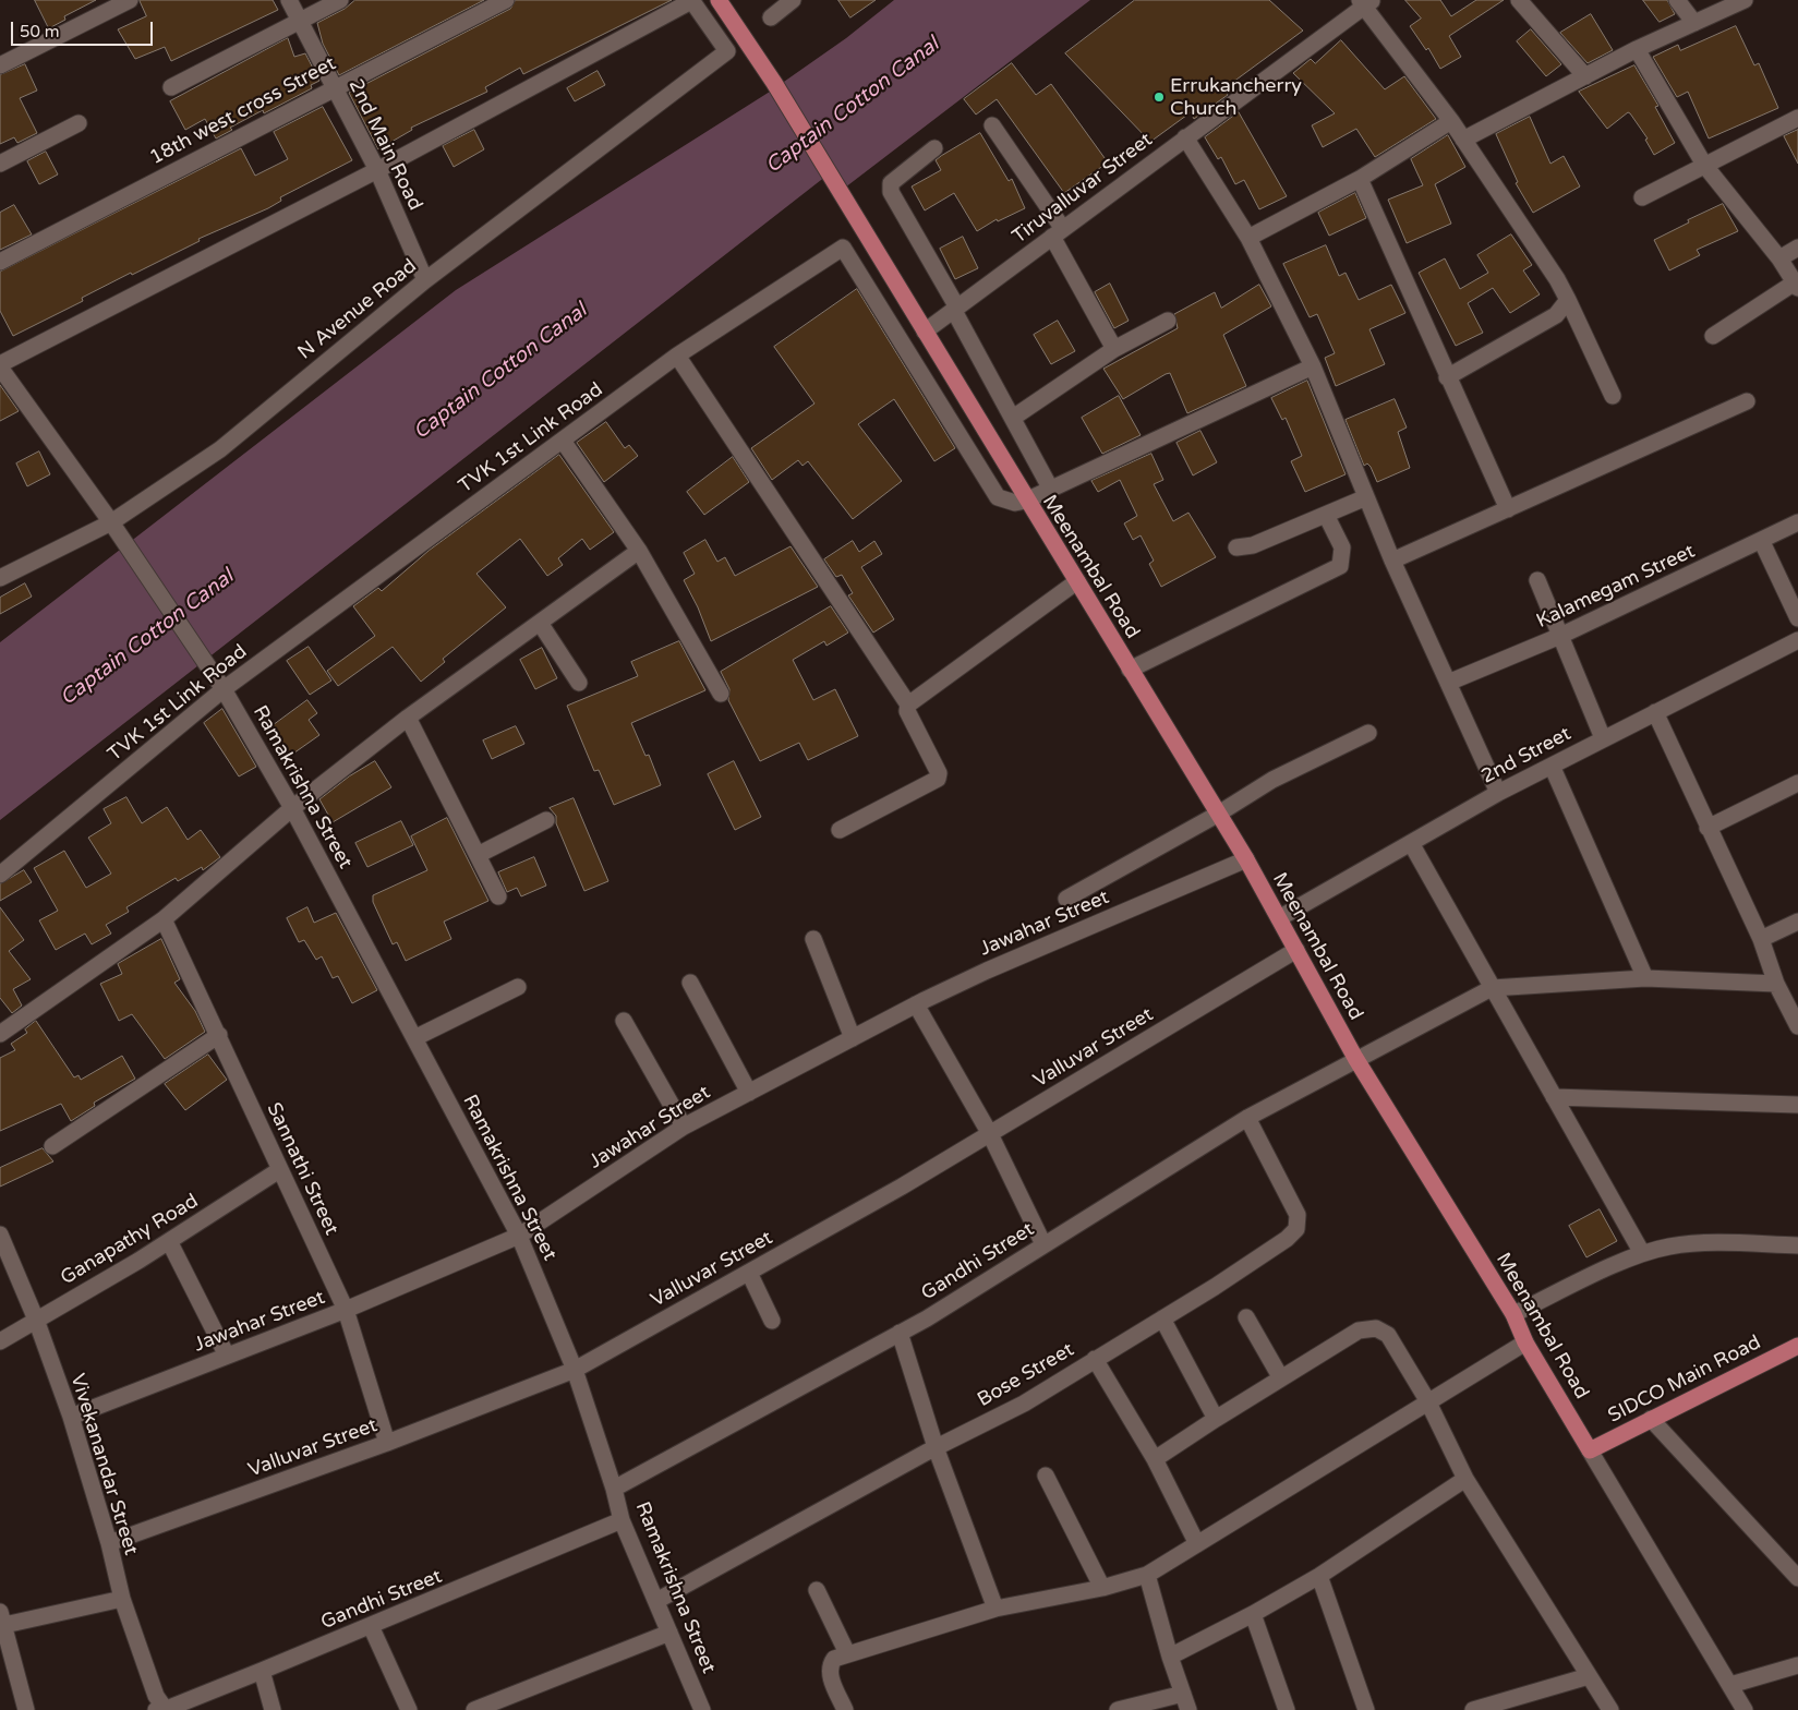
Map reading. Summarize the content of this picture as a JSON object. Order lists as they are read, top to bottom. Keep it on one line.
{"streets":{"main road":["Meenambal Road","SIDCO Main Road"],"street":["18th west cross Street","2nd Main Road","Tiruvalluvar Street","N Avenue Road","TVK 1st Link Road","Kalamegam Street","2nd Street","Ramakrishna Street","Jawahar Street","Valluvar Street","Sannathi Street","Ganapathy Road","Gandhi Street","Bose Street","Vivekanandar Street"]},"crossings":[["18th west cross Street","2nd Main Road"],["2nd Main Road","N Avenue Road"],["Tiruvalluvar Street","Meenambal Road"],["N Avenue Road","Ramakrishna Street"],["TVK 1st Link Road","Meenambal Road"],["TVK 1st Link Road","Ramakrishna Street"],["Meenambal Road","2nd Street"],["Meenambal Road","Jawahar Street"],["Meenambal Road","Valluvar Street"],["Meenambal Road","Gandhi Street"],["Meenambal Road","SIDCO Main Road"],["Ramakrishna Street","Jawahar Street"],["Ramakrishna Street","Valluvar Street"],["Ramakrishna Street","Gandhi Street"],["Ramakrishna Street","Bose Street"],["Jawahar Street","Sannathi Street"],["Jawahar Street","Vivekanandar Street"],["Valluvar Street","Sannathi Street"],["Valluvar Street","Vivekanandar Street"],["Sannathi Street","Ganapathy Road"],["Ganapathy Road","Vivekanandar Street"],["Gandhi Street","Bose Street"],["Gandhi Street","Vivekanandar Street"]],"water":["Captain Cotton Canal"],"places":["Errukancherry Church"],"scale_bar":"50 m"}
